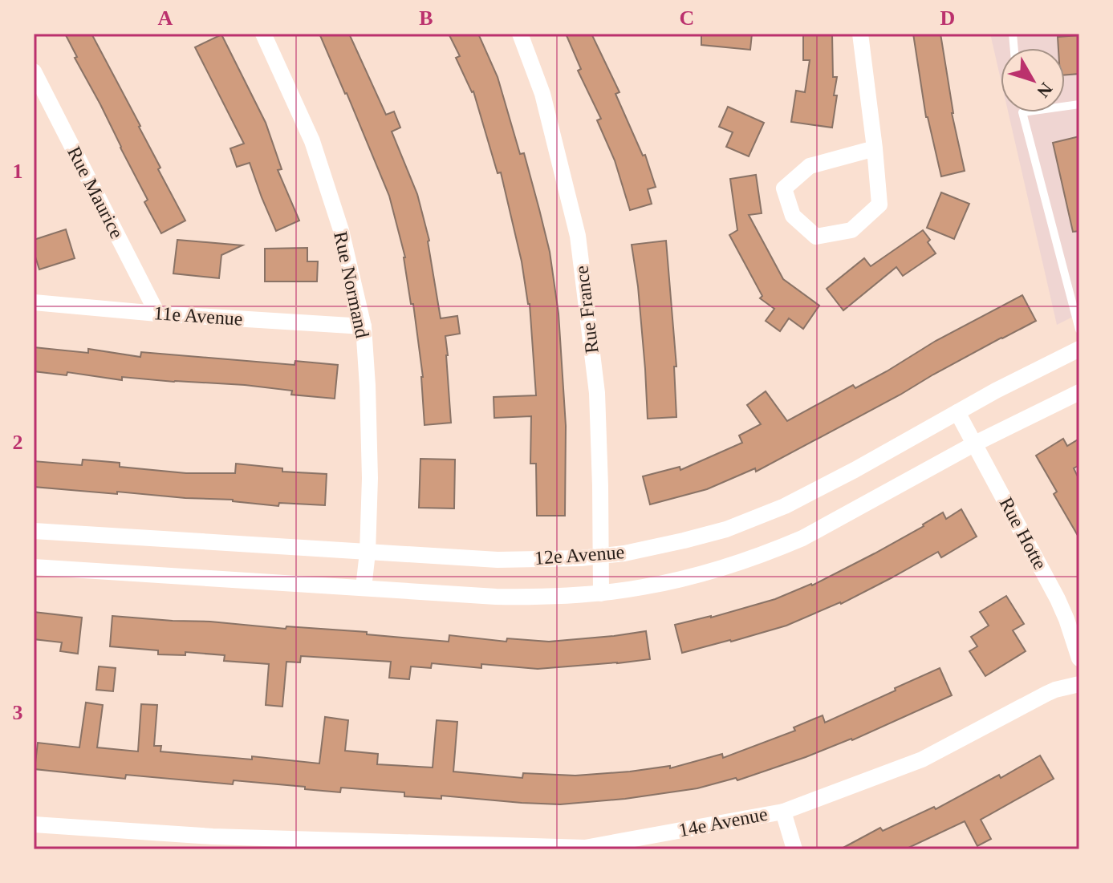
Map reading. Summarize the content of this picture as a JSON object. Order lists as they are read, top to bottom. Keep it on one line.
{"streets":{"street":["Rue Maurice","Rue Normand","Rue France","11e Avenue","Rue Hotte","12e Avenue","14e Avenue"]},"crossings":[["Rue Maurice","11e Avenue"],["Rue Normand","11e Avenue"],["Rue Normand","12e Avenue"],["Rue France","12e Avenue"],["Rue Hotte","12e Avenue"]],"north":"bottom right","grid":{"columns":["A","B","C","D"],"rows":["1","2","3"]}}
